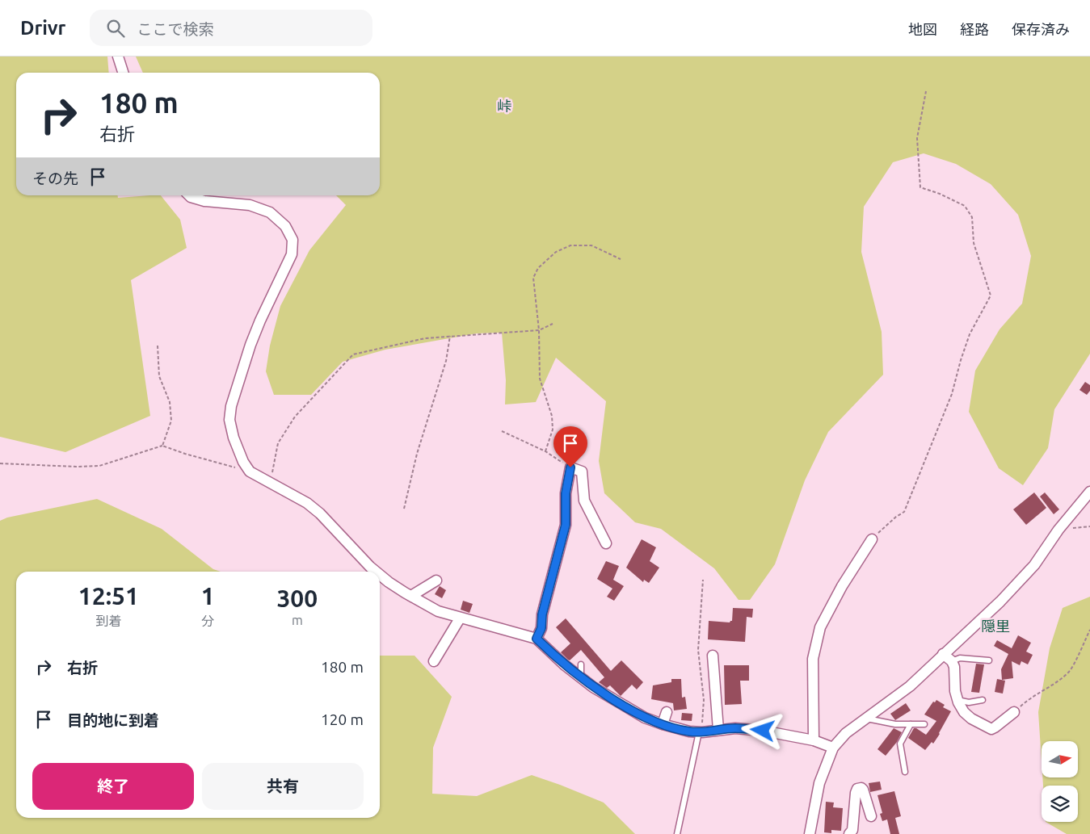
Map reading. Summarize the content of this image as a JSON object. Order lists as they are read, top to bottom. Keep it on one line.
{"districts":["峠","隠里"],"north":"right","page":{"header":"Drivr","search":"ここで検索","nav":["地図","経路","保存済み"],"turn":["180 m","右折"],"then":"その先","eta":["12:51","到着","1","分","300","m"],"list":[{"name":"右折","value":"180 m"},{"name":"目的地に到着","value":"120 m"}],"buttons":["終了","共有"]}}
